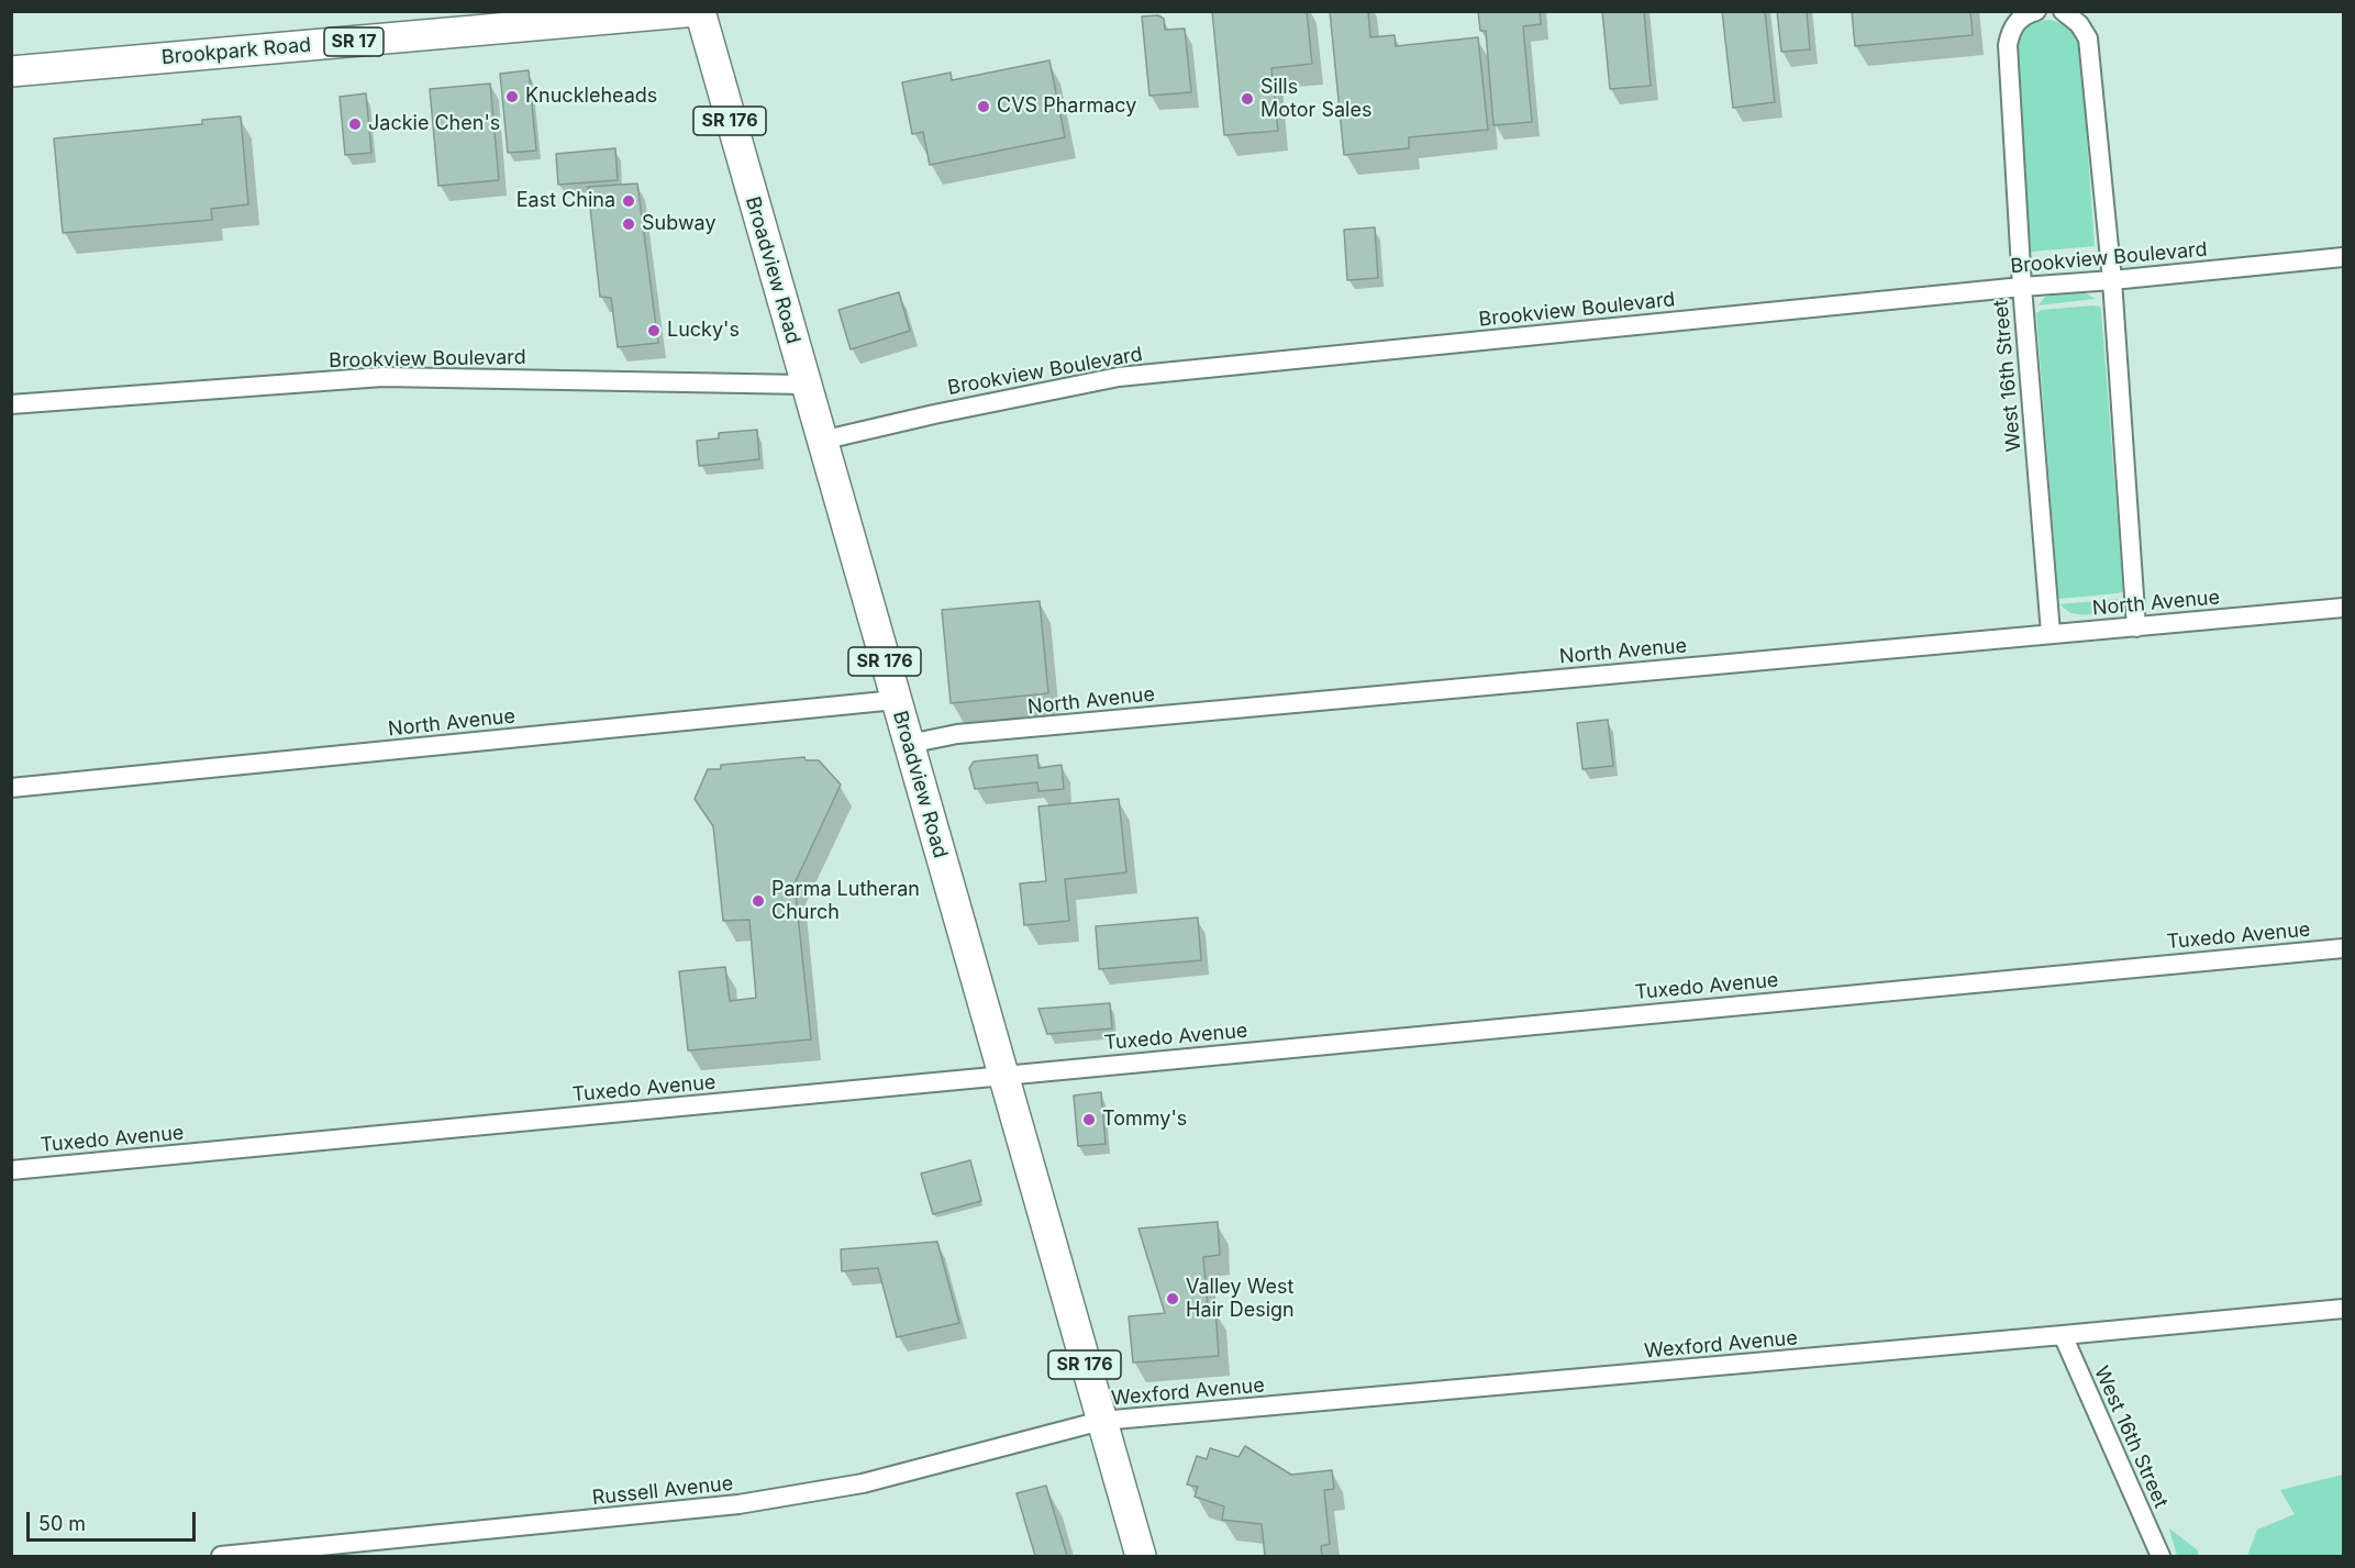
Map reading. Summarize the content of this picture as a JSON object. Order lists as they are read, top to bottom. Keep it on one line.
{"streets":{"main road":["SR 17","Brookpark Road","SR 176","Broadview Road"],"street":["Brookview Boulevard","West 16th Street","North Avenue","Tuxedo Avenue","Wexford Avenue","Russell Avenue"]},"crossings":[["Brookpark Road","Broadview Road"],["Brookview Boulevard","Broadview Road"],["Brookview Boulevard","West 16th Street"],["Broadview Road","North Avenue"],["Broadview Road","Tuxedo Avenue"],["Broadview Road","Wexford Avenue"],["Broadview Road","Russell Avenue"],["West 16th Street","North Avenue"],["West 16th Street","Wexford Avenue"],["Wexford Avenue","Russell Avenue"]],"places":["Knuckleheads","Sills Motor Sales","CVS Pharmacy","Jackie Chen's","East China","Subway","Lucky's","Parma Lutheran Church","Tommy's","Valley West Hair Design"],"scale_bar":"50 m"}
